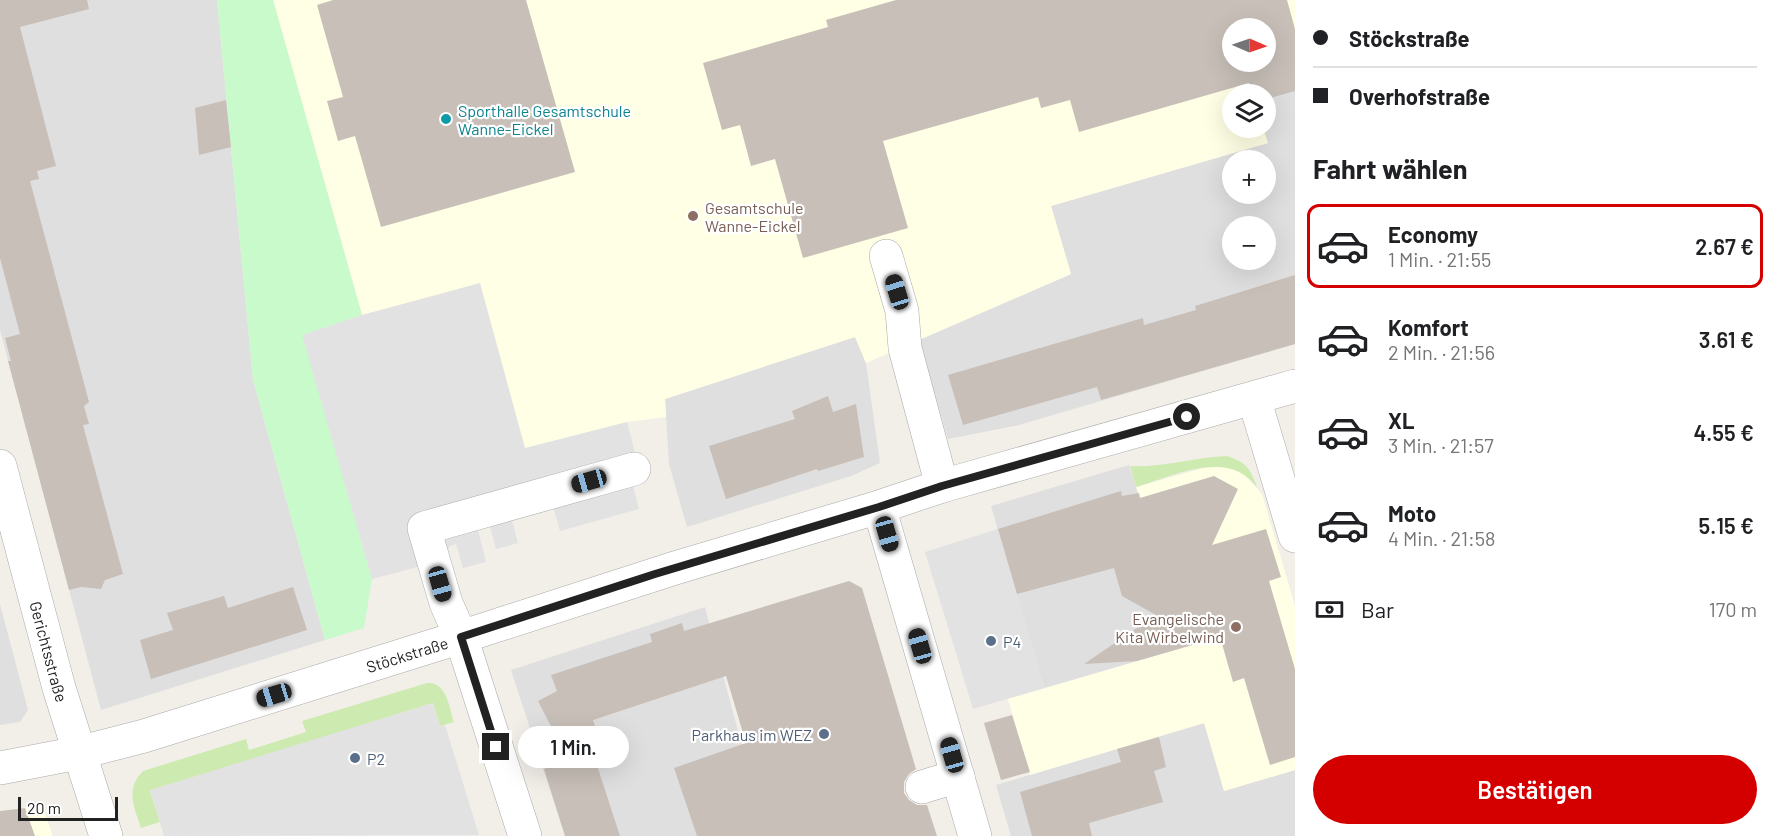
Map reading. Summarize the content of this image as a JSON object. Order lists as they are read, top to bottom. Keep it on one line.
{"streets":{"street":["Gerichtsstraße","Stöckstraße"]},"crossings":[["Gerichtsstraße","Stöckstraße"]],"places":["Sporthalle Gesamtschule Wanne-Eickel","Gesamtschule Wanne-Eickel","Evangelische Kita Wirbelwind","P4","Parkhaus im WEZ","P2"],"scale_bar":"20 m","north":"right","page":{"banner":["Stöckstraße","Overhofstraße"],"map_buttons":["+","−"],"heading":"Fahrt wählen","list":[{"name":"Economy","note":"1 Min. · 21:55","value":"2.67 €"},{"name":"Komfort","note":"2 Min. · 21:56","value":"3.61 €"},{"name":"XL","note":"3 Min. · 21:57","value":"4.55 €"},{"name":"Moto","note":"4 Min. · 21:58","value":"5.15 €"}],"pay":["Bar","170 m"],"bubble":"1 Min.","buttons":"Bestätigen","scale":"20 m"}}
